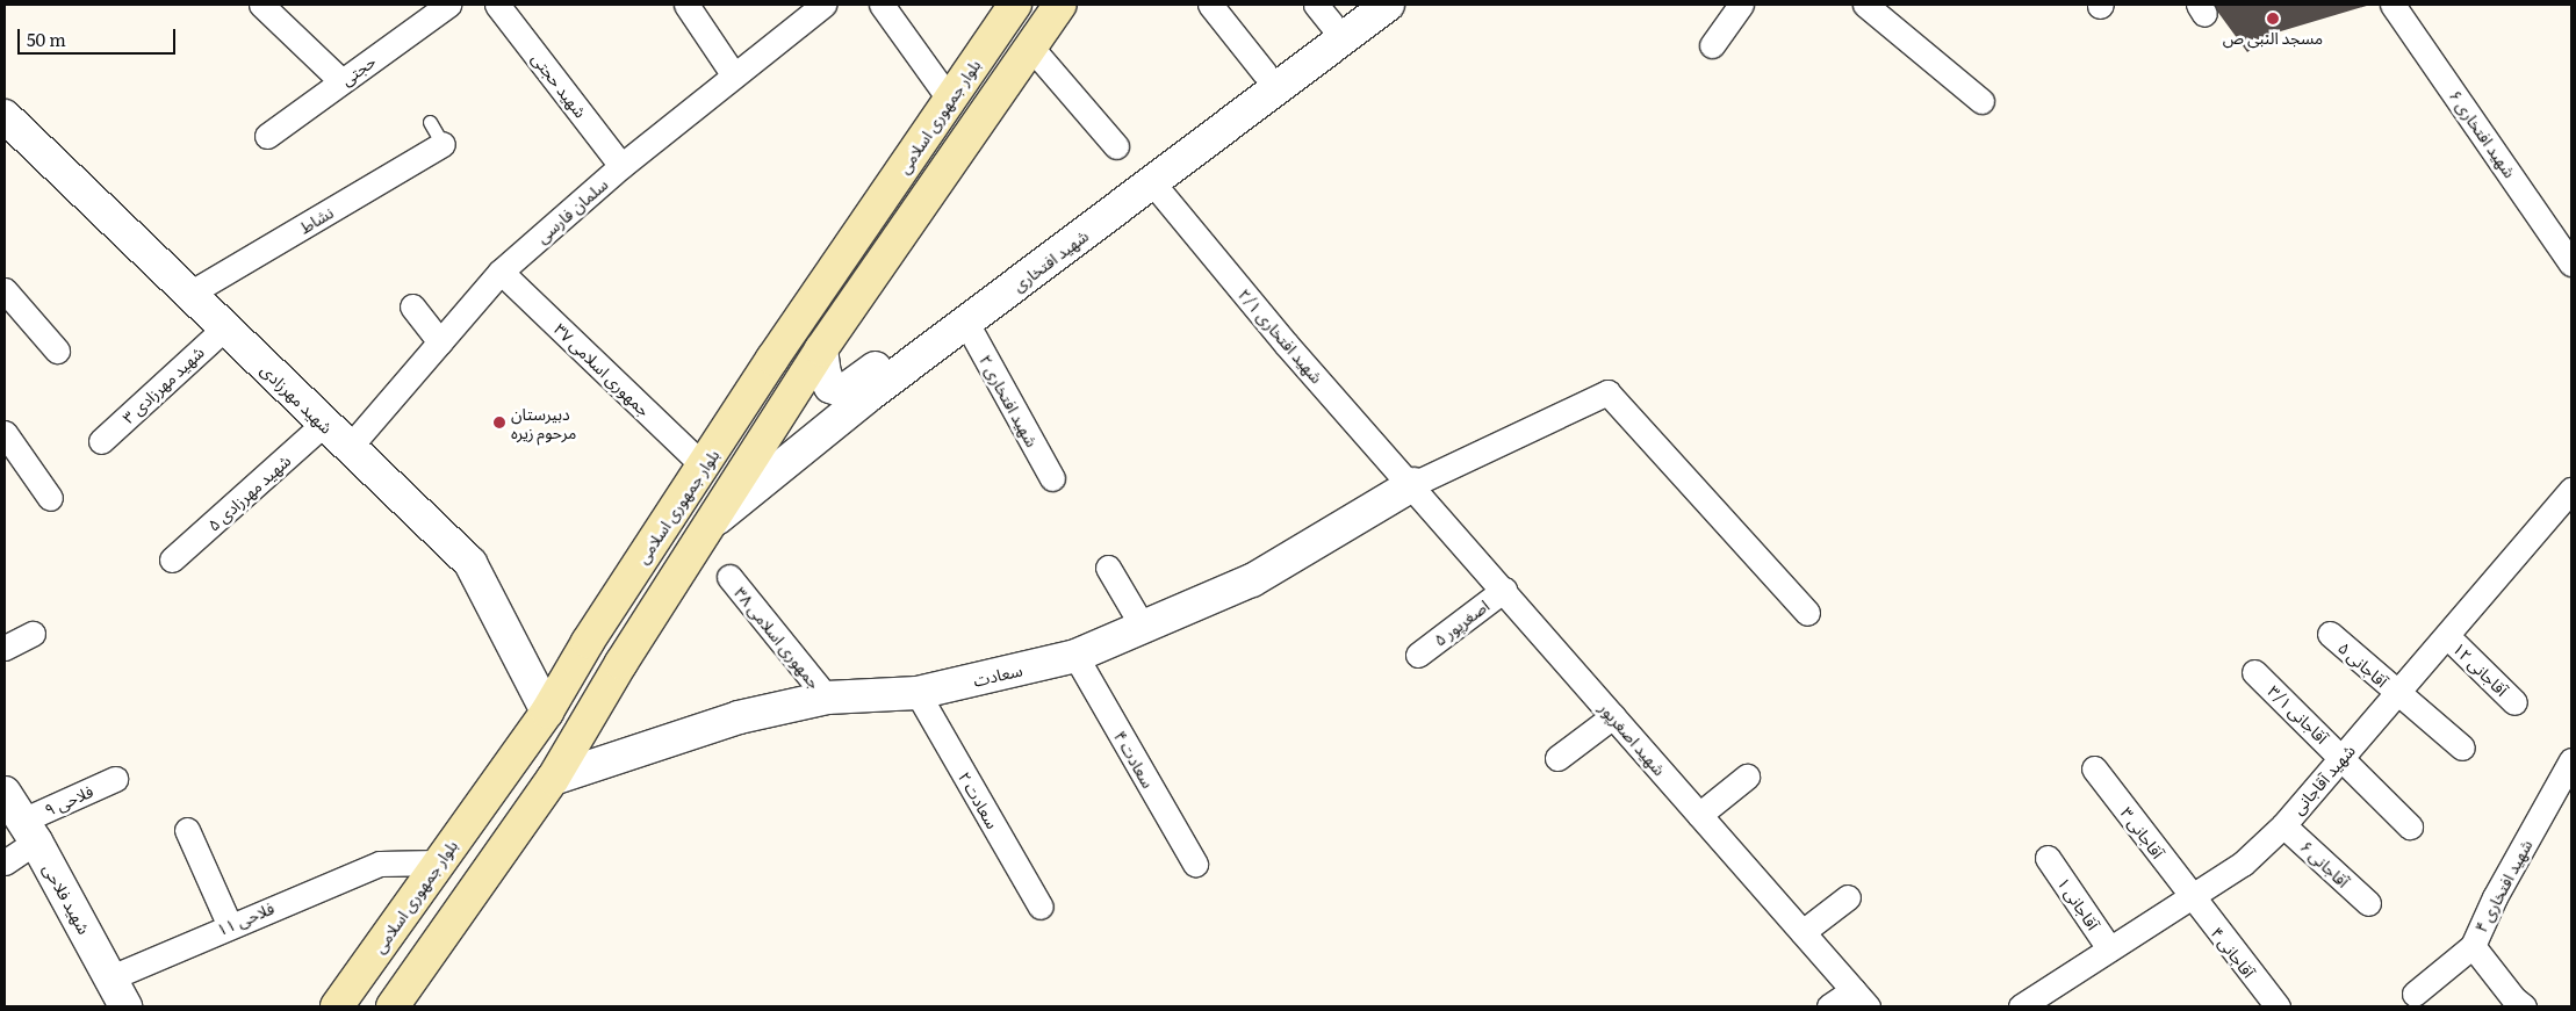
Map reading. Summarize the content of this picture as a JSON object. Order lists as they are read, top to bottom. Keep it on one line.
{"streets":{"main road":["بلوار جمهوری اسلامی"],"street":["حجتی","شهید حجتی","شهید افتخاری ۶","سلمان فارسی","نشاط","شهید افتخاری","شهید افتخاری ۲/۱","جمهوری اسلامی ۳۷","شهید مهرزادی ۳","شهید مهرزادی","شهید افتخاری ۲","شهید مهرزادی ۵","اصغرپور ۵","جمهوری اسلامی ۳۸","آقاجانی ۵","آقاجانی ۱۲","سعادت","آقاجانی ۳/۱","شهید اصغرپور","سعادت ۴","شهید آقاجانی","فلاحی ۹","سعادت ۲","آقاجانی ۳","آقاجانی ۶","شهید افتخاری ۴","شهید فلاحی","آقاجانی ۱","فلاحی ۱۱","آقاجانی ۴"]},"crossings":[["شهید حجتی","سلمان فارسی"],["بلوار جمهوری اسلامی","جمهوری اسلامی ۳۷"],["بلوار جمهوری اسلامی","شهید مهرزادی"],["بلوار جمهوری اسلامی","فلاحی ۱۱"],["سلمان فارسی","جمهوری اسلامی ۳۷"],["سلمان فارسی","شهید مهرزادی"],["نشاط","شهید مهرزادی"],["شهید افتخاری","شهید افتخاری ۲/۱"],["شهید افتخاری","شهید افتخاری ۲"],["شهید افتخاری ۲/۱","سعادت"],["شهید افتخاری ۲/۱","شهید اصغرپور"],["شهید مهرزادی ۳","شهید مهرزادی"],["شهید مهرزادی","شهید مهرزادی ۵"],["اصغرپور ۵","شهید اصغرپور"],["جمهوری اسلامی ۳۸","سعادت"],["آقاجانی ۵","شهید آقاجانی"],["آقاجانی ۱۲","شهید آقاجانی"],["سعادت","شهید اصغرپور"],["سعادت","سعادت ۴"],["سعادت","سعادت ۲"],["آقاجانی ۳/۱","شهید آقاجانی"],["شهید آقاجانی","آقاجانی ۳"],["شهید آقاجانی","آقاجانی ۶"],["شهید آقاجانی","آقاجانی ۱"],["شهید آقاجانی","آقاجانی ۴"],["فلاحی ۹","شهید فلاحی"],["آقاجانی ۳","آقاجانی ۴"],["شهید فلاحی","فلاحی ۱۱"]],"places":["مسجد النبی ص","دبیرستان مرحوم زیره"],"scale_bar":"50 m"}
